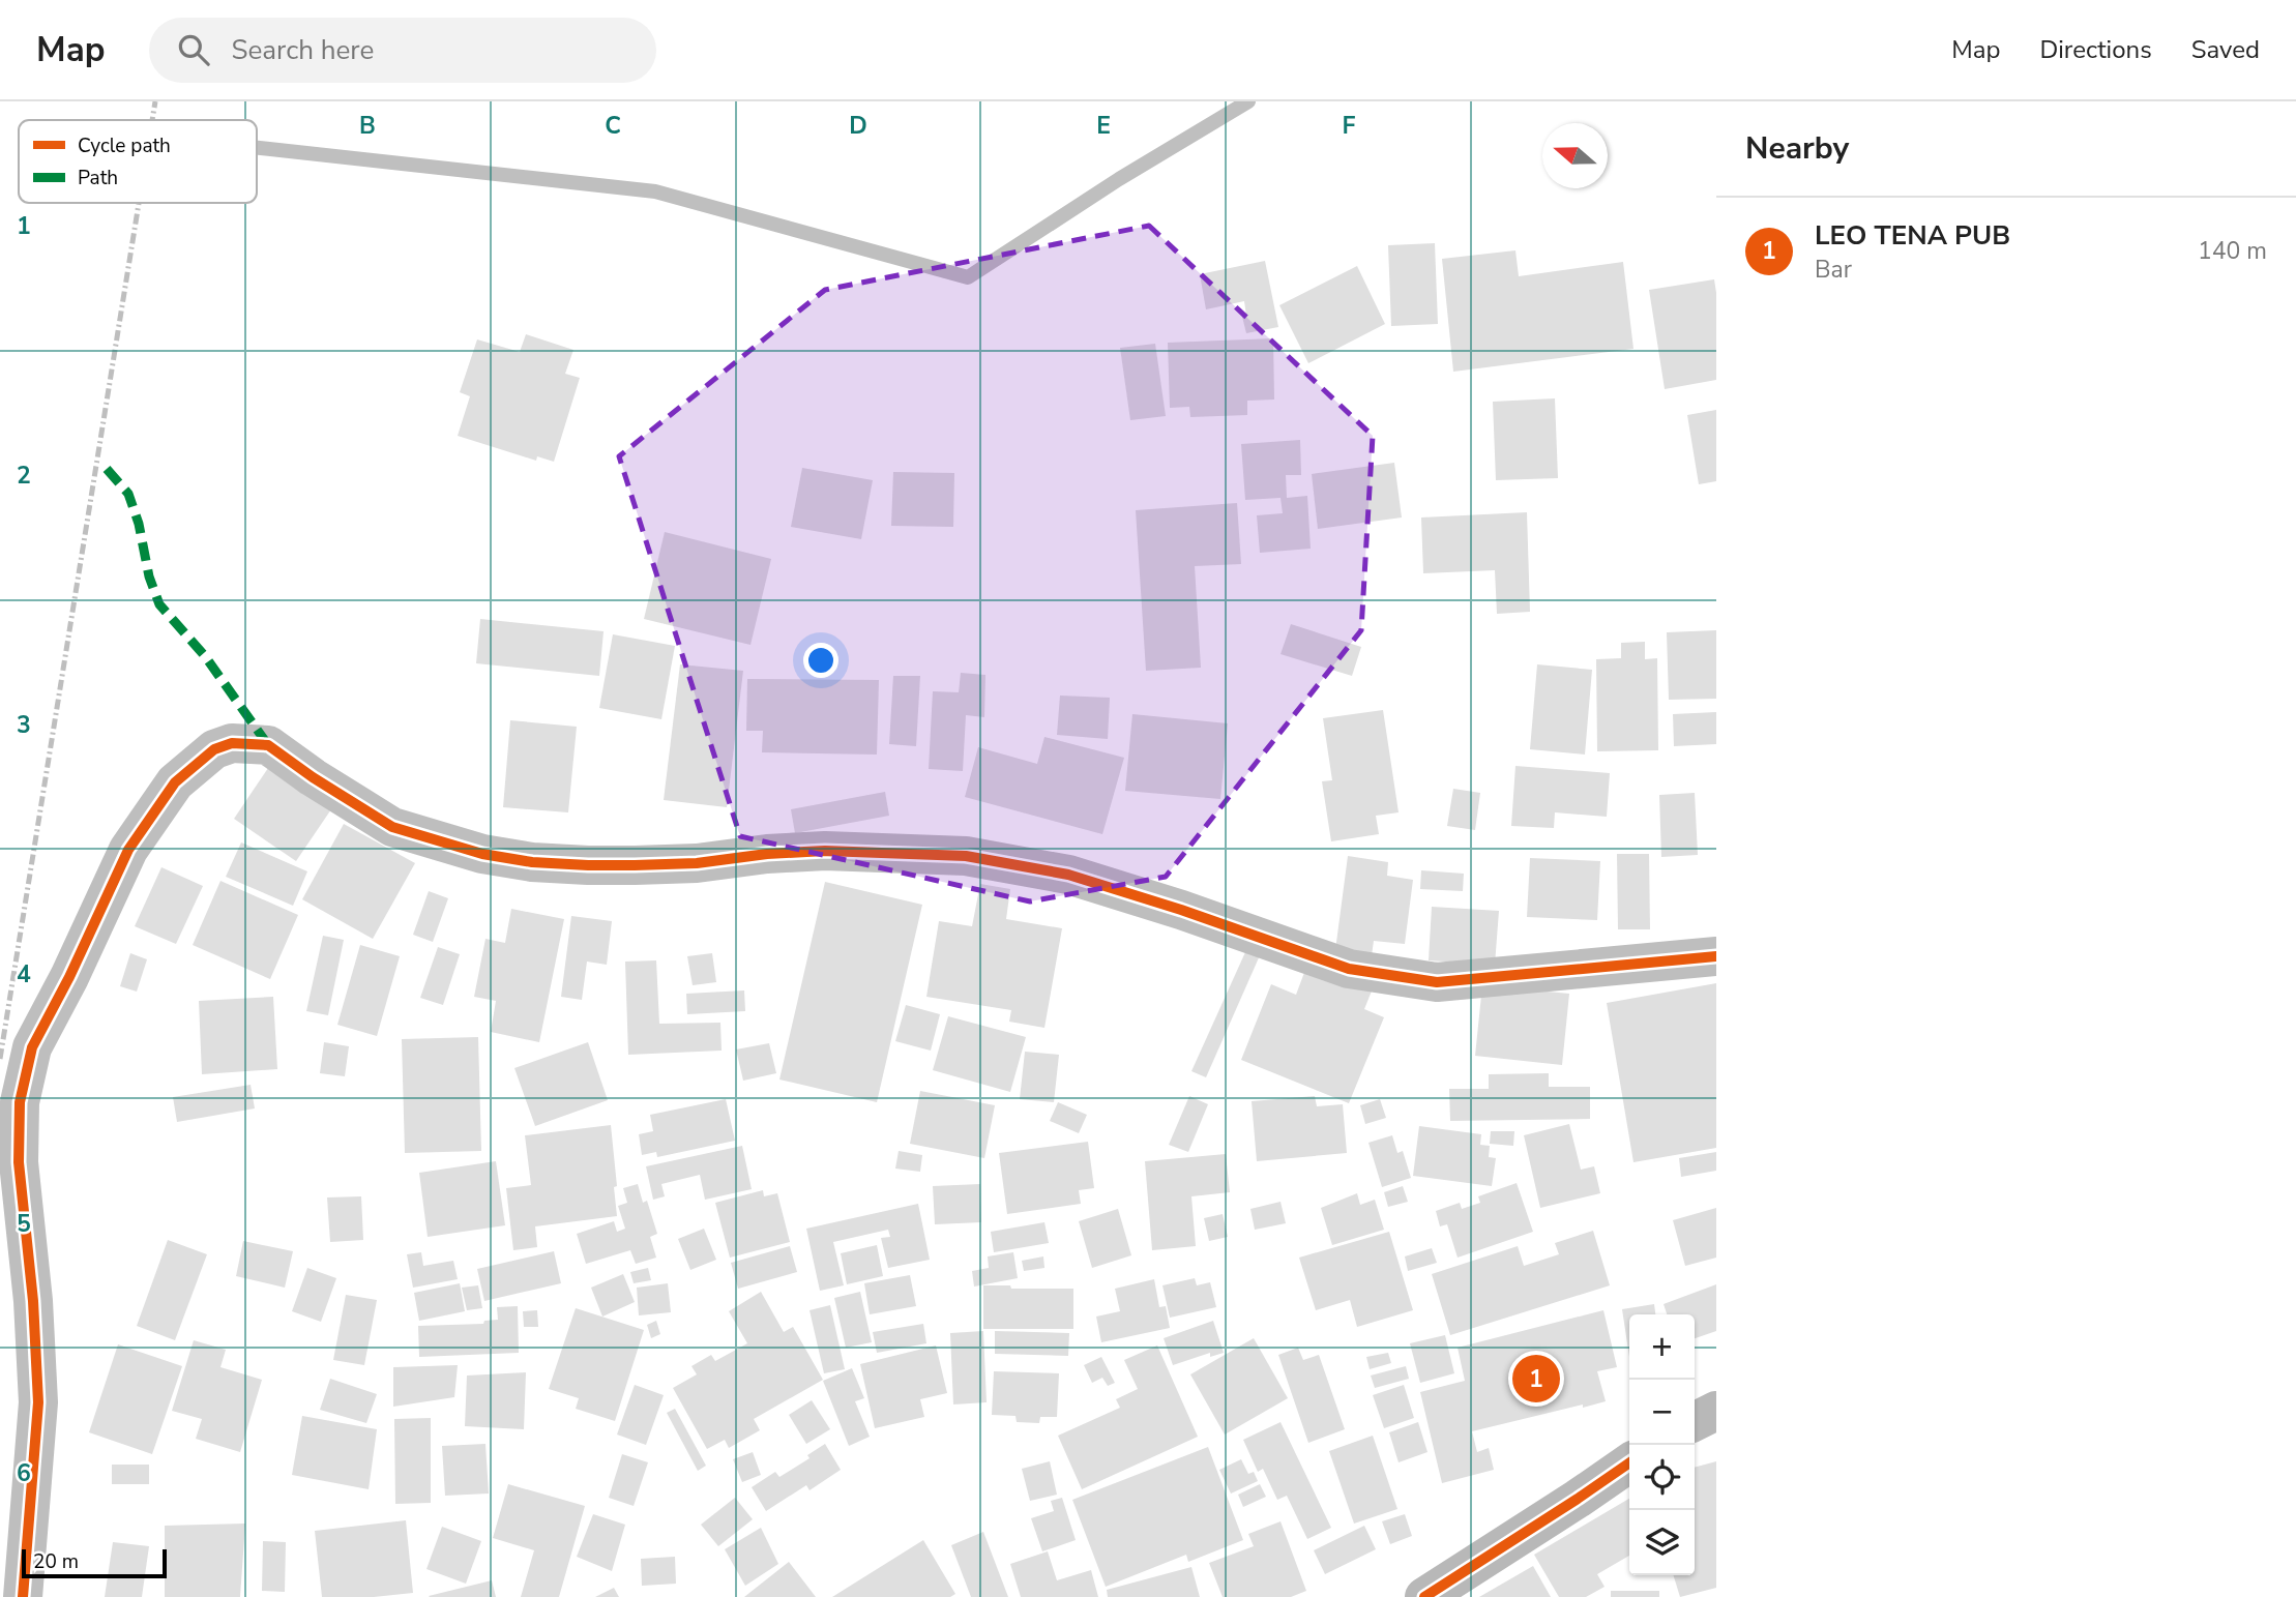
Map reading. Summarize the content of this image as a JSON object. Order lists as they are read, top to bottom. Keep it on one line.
{"legend":["Cycle path","Path"],"scale_bar":"20 m","north":"left","page":{"header":"Map","search":"Search here","nav":["Map","Directions","Saved"],"heading":"Nearby","list":[{"mark":"1","name":"LEO TENA PUB","note":"Bar","value":"140 m"}],"map_buttons":["+","−"],"pins":"1","scale":"20 m"},"grid":{"columns":["B","C","D","E","F"],"rows":["1","2","3","4","5","6"]}}
